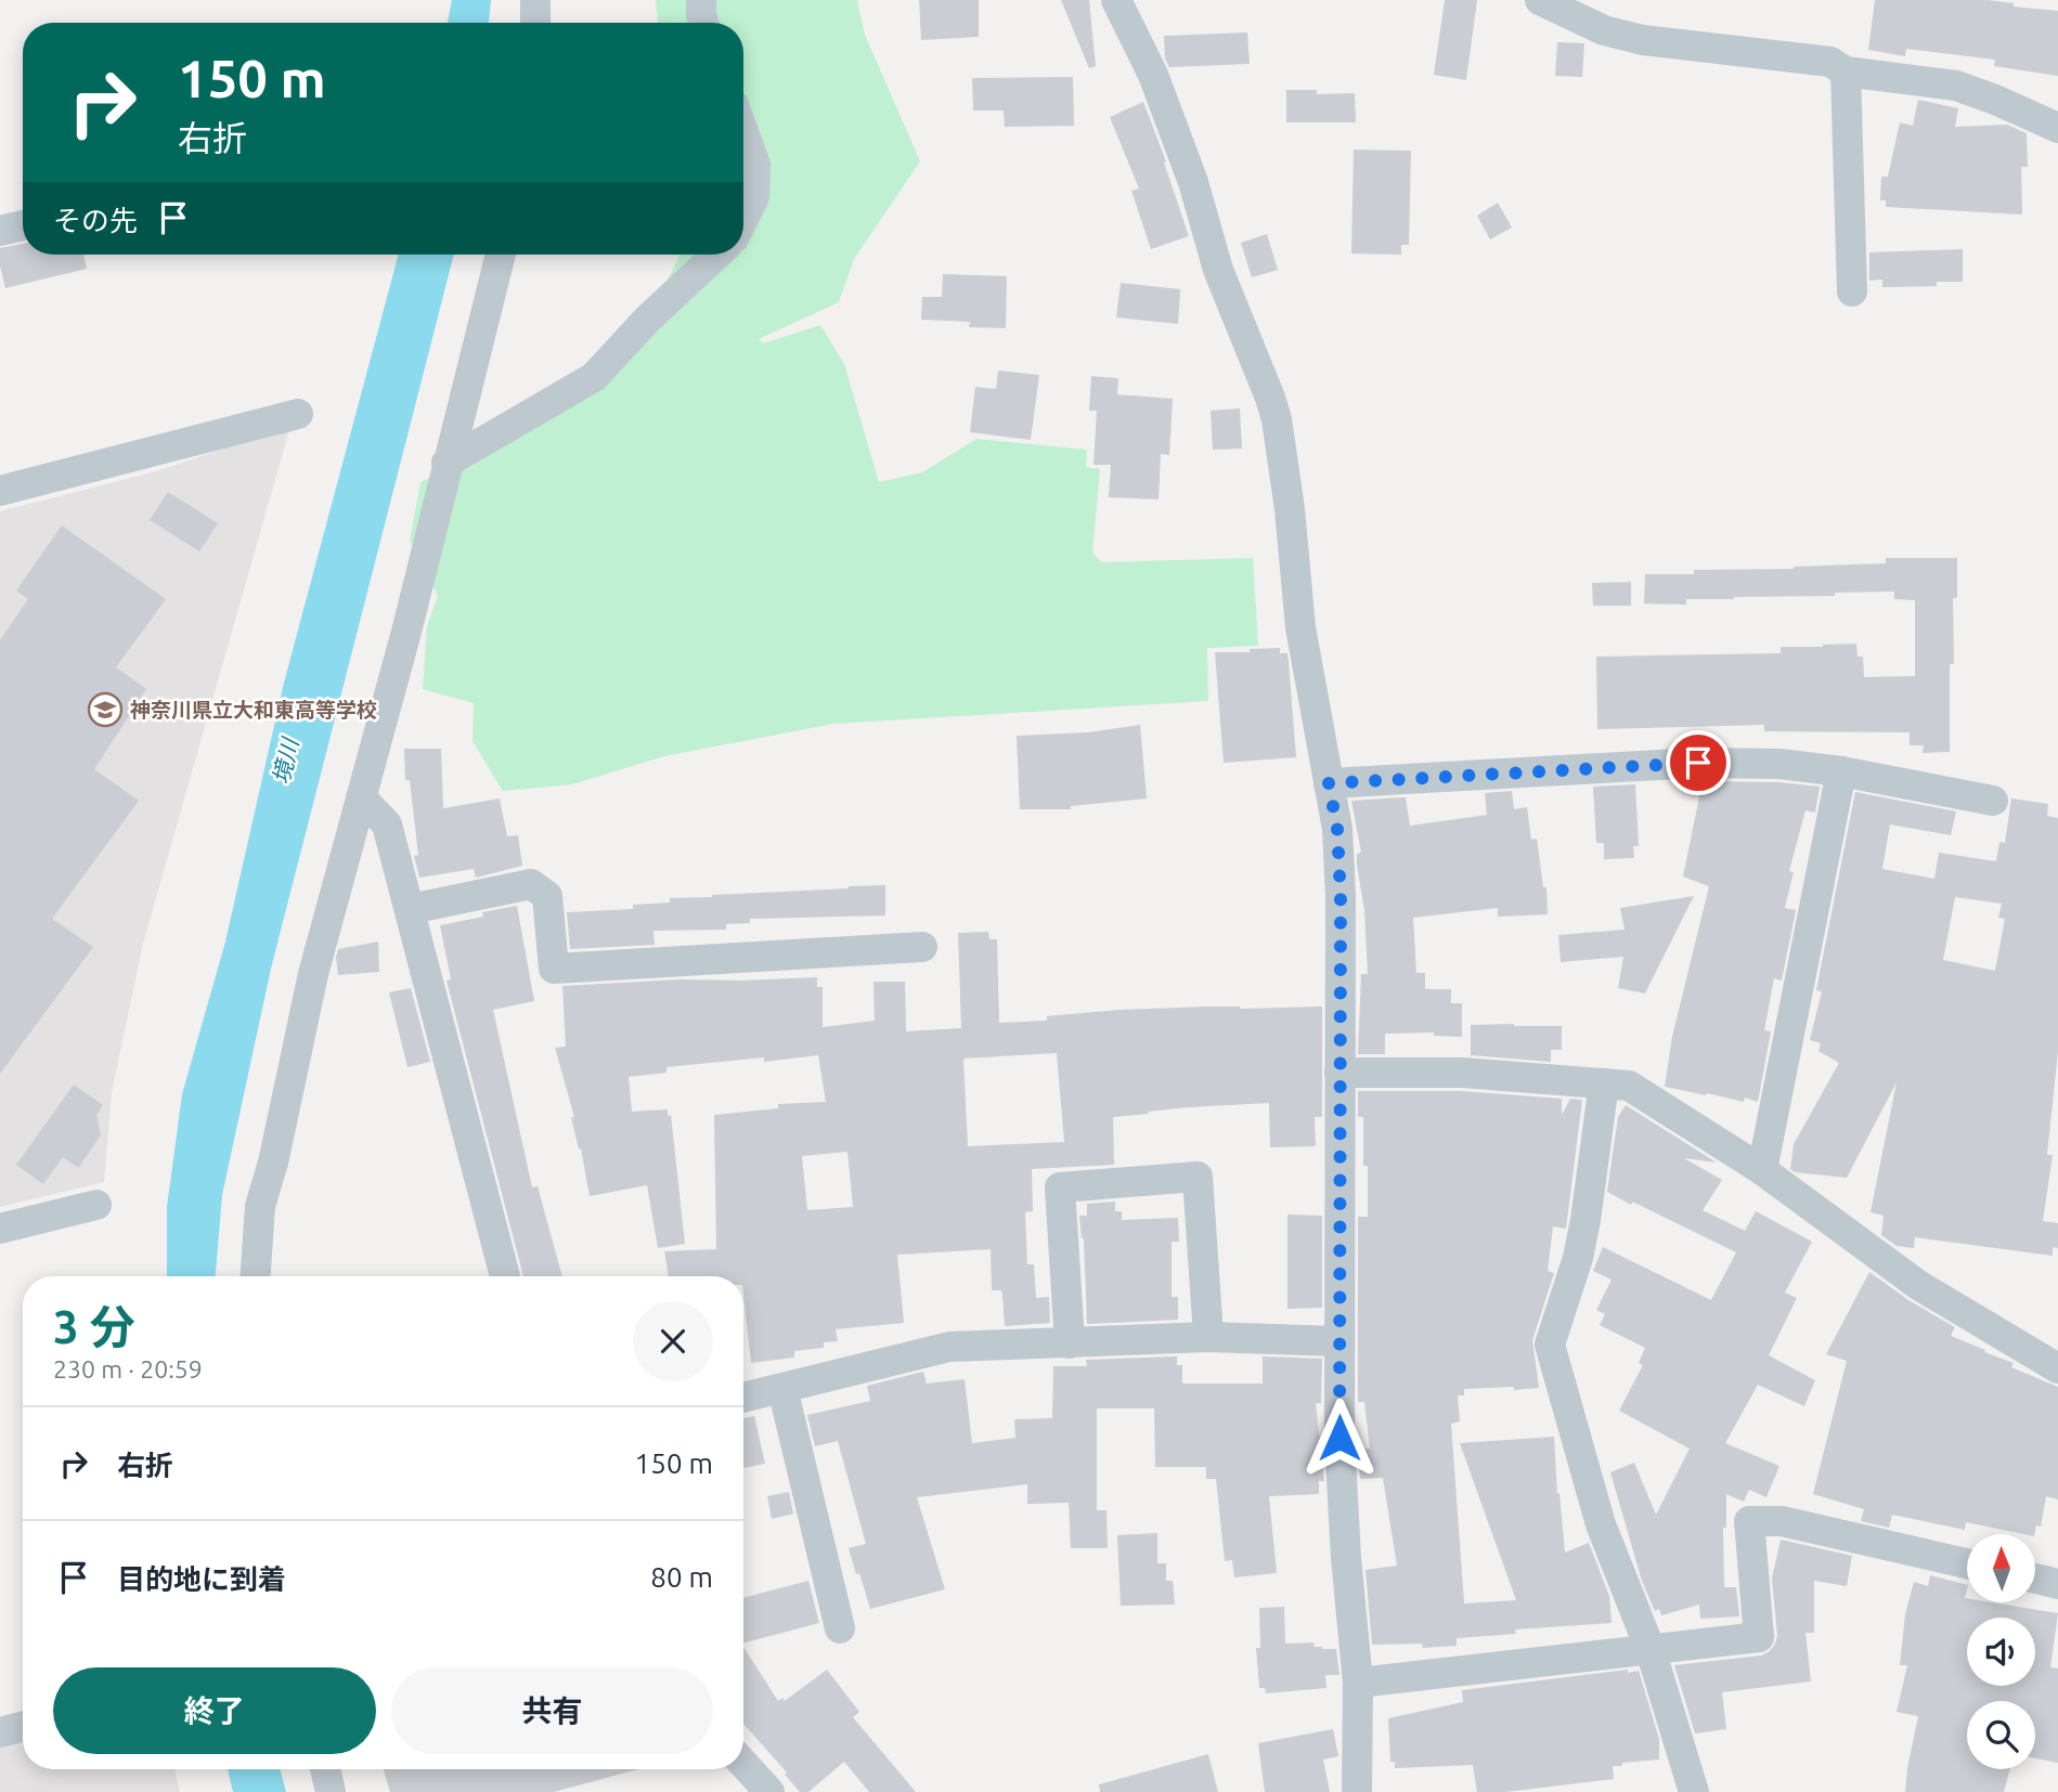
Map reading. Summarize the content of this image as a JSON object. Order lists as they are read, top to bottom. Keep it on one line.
{"water":["境川"],"places":{"school or university":["神奈川県立大和東高等学校"]},"north":"top","page":{"turn":["150 m","右折"],"then":"その先","heading":["3 分","230 m · 20:59"],"list":[{"name":"右折","value":"150 m"},{"name":"目的地に到着","value":"80 m"}],"buttons":["終了","共有"]}}
